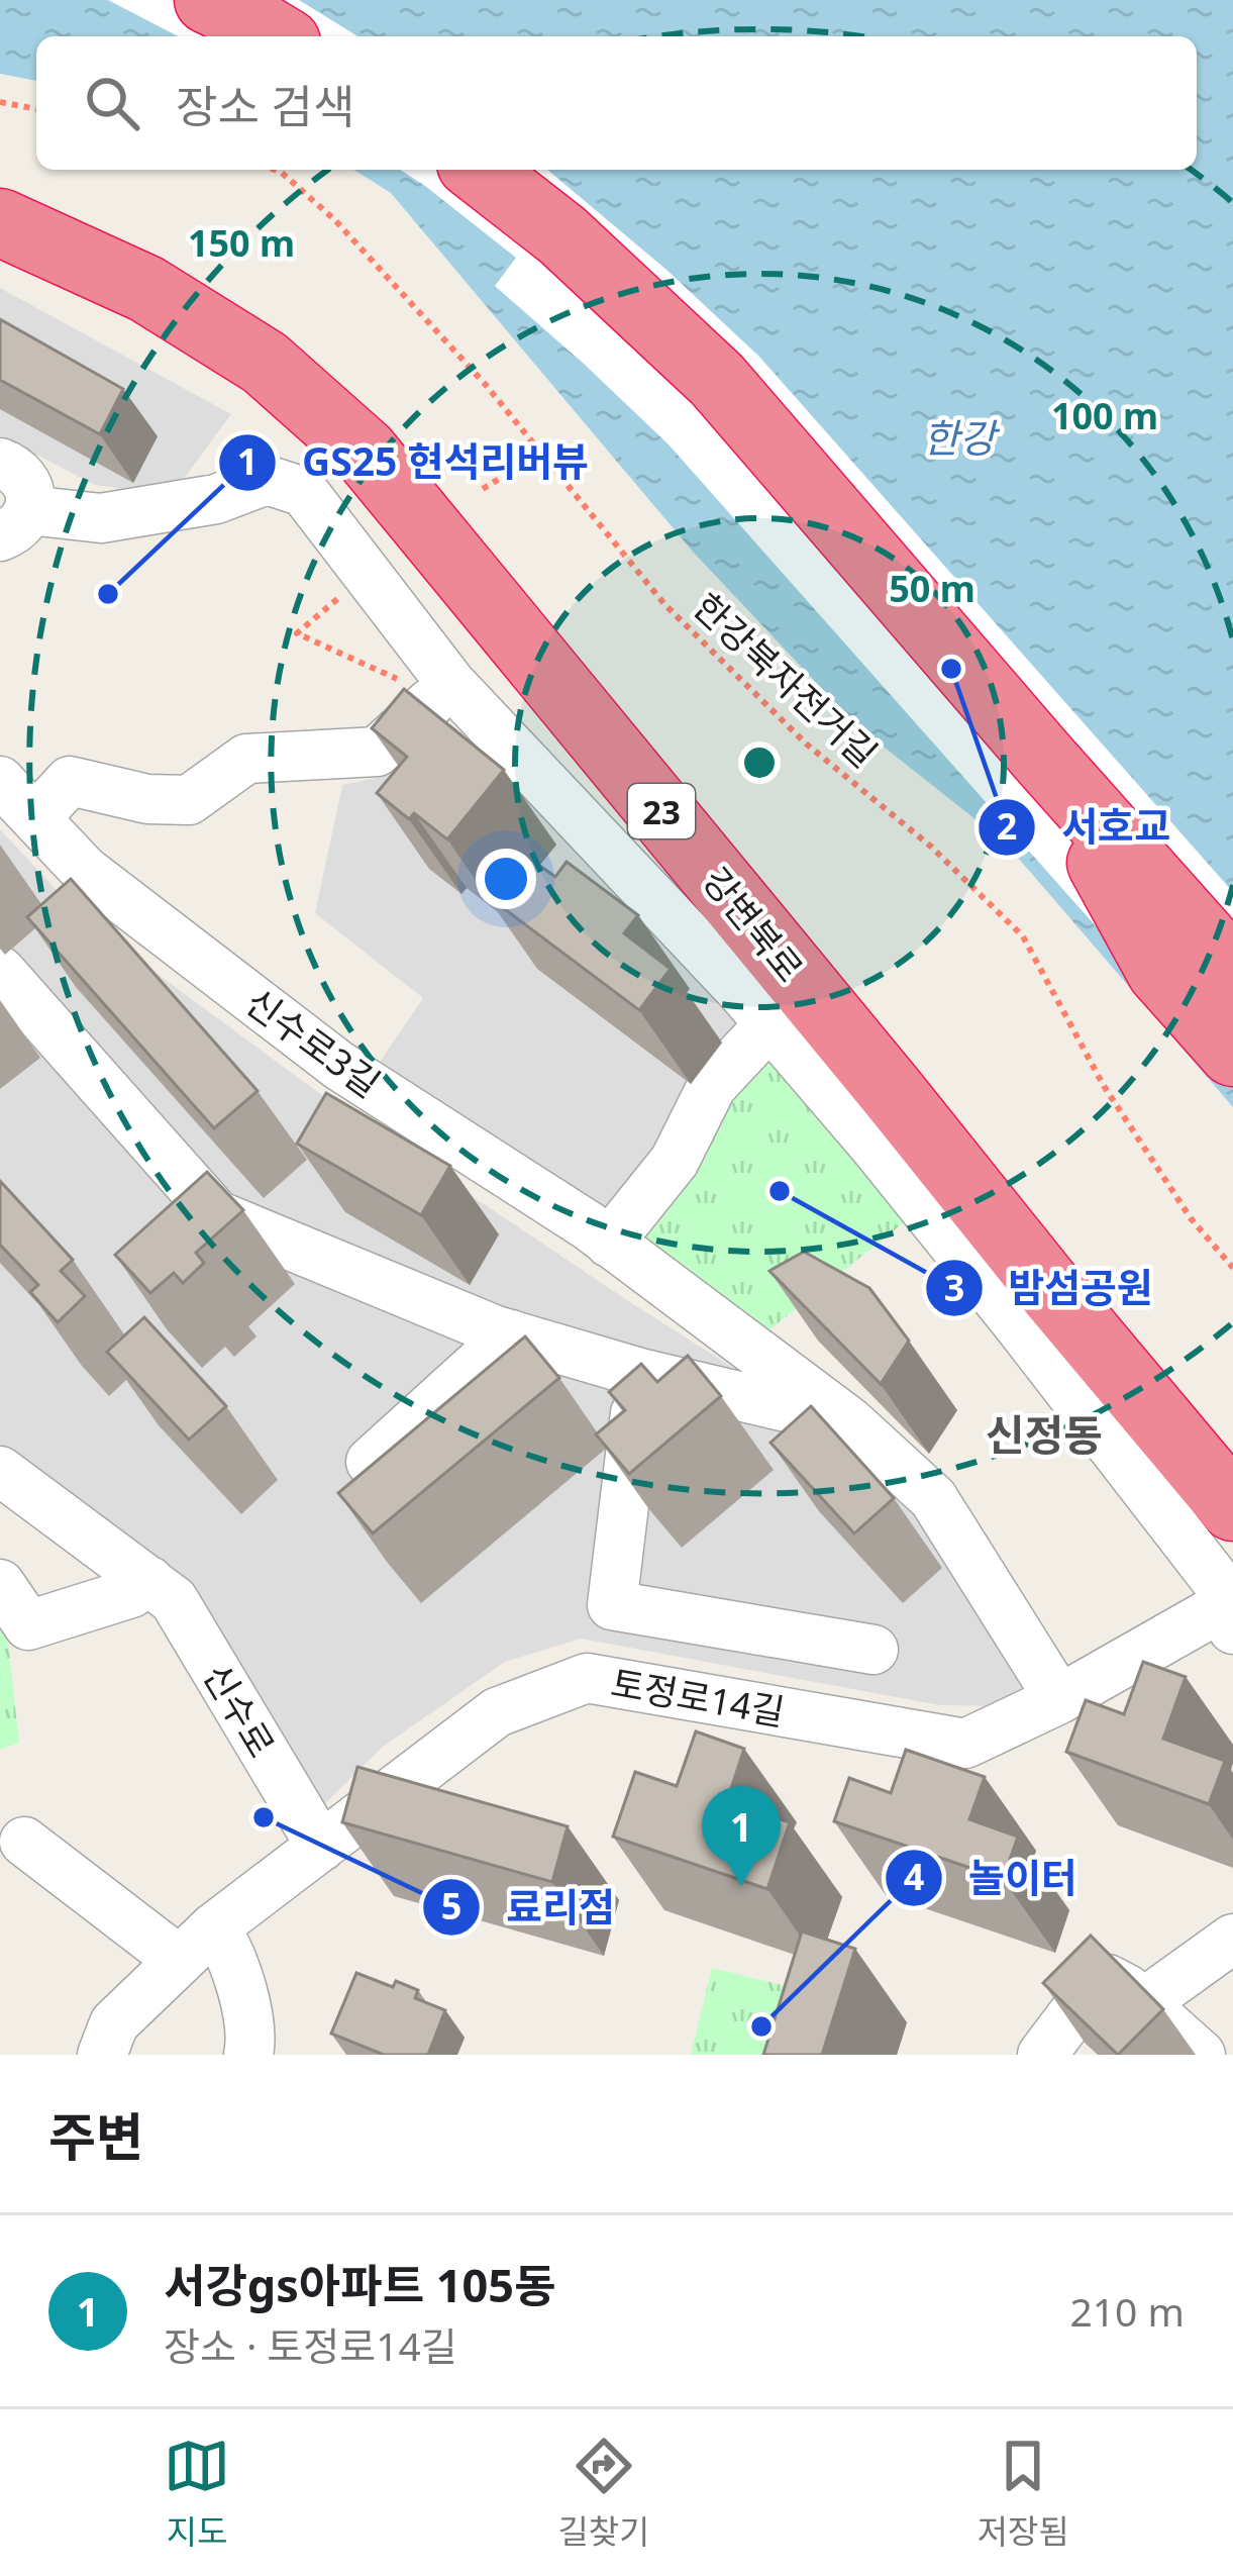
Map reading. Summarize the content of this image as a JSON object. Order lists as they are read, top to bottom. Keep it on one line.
{"streets":{"highway":["23","강변북로"],"street":["신수로3길","토정로14길","신수로"],"path":["한강북자전거길"]},"crossings":[["신수로3길","토정로14길"],["토정로14길","신수로"]],"districts":["신정동"],"water":["한강"],"places":["GS25 현석리버뷰","서호교","밤섬공원","료리점","놀이터"],"page":{"search":"장소 검색","pins":"1","heading":"주변","list":[{"mark":"1","name":"서강gs아파트 105동","note":"장소 · 토정로14길","value":"210 m"}],"nav":["지도","길찾기","저장됨"]},"rings":["150 m","100 m","50 m"]}
